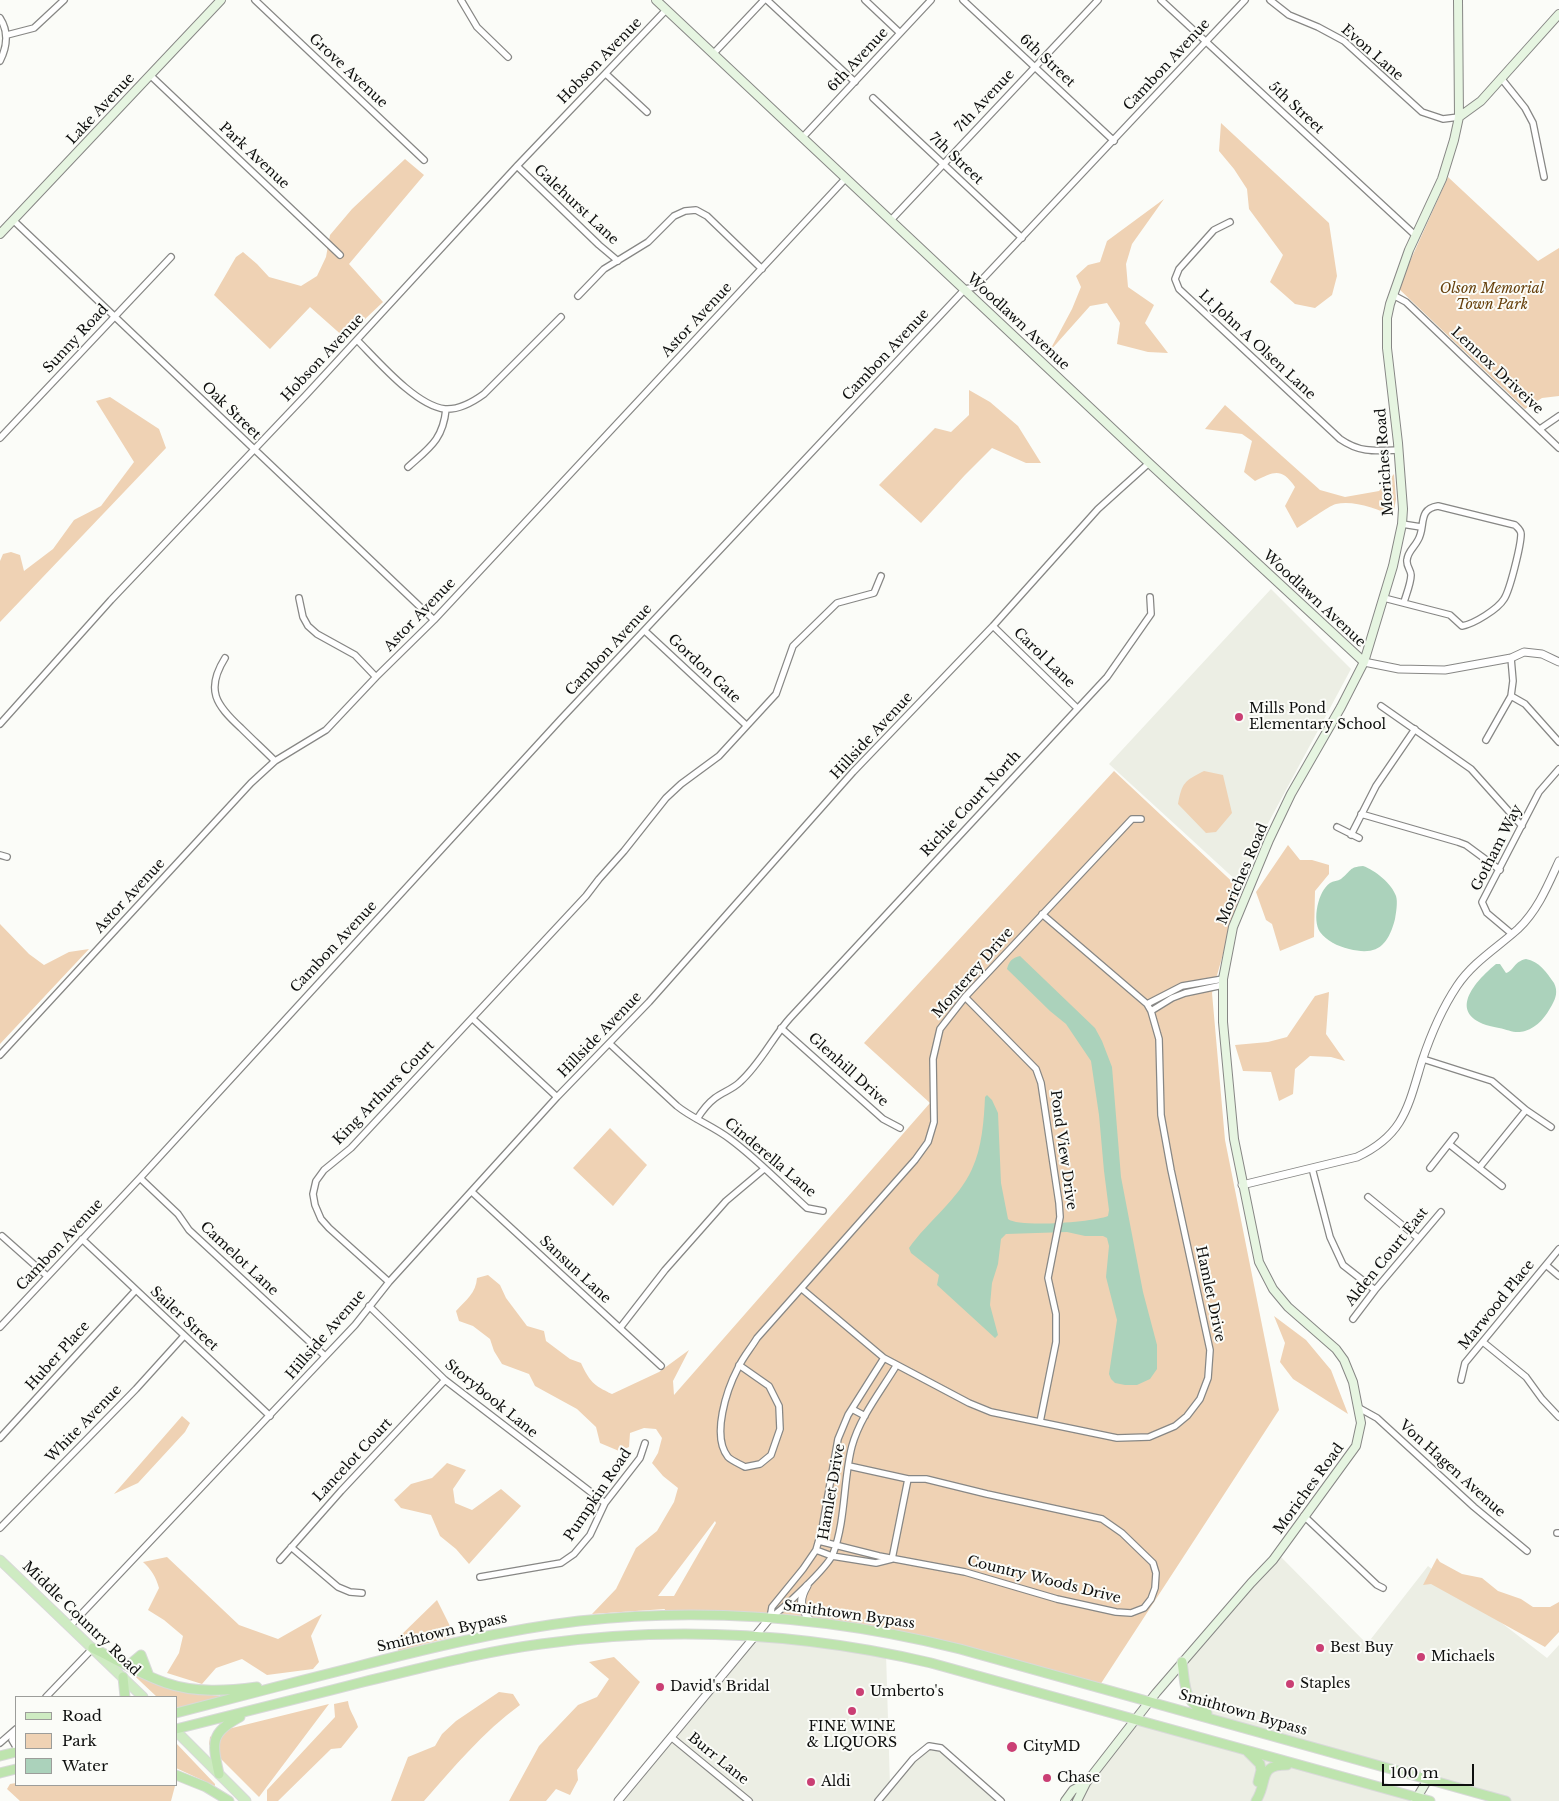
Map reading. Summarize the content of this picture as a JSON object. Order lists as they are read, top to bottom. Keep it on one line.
{"streets":{"highway":["Smithtown Bypass"],"main road":["Lake Avenue","Woodlawn Avenue","Moriches Road","Middle Country Road"],"street":["Evon Lane","6th Avenue","Hobson Avenue","6th Street","Cambon Avenue","Grove Avenue","7th Avenue","5th Street","Park Avenue","7th Street","Galehurst Lane","Astor Avenue","Sunny Road","Lt John A Olsen Lane","Lennox Driveive","Oak Street","Carol Lane","Gordon Gate","Hillside Avenue","Richie Court North","Gotham Way","Monterey Drive","Glenhill Drive","King Arthurs Court","Pond View Drive","Cinderella Lane","Alden Court East","Camelot Lane","Sansun Lane","Hamlet Drive","Marwood Place","Sailer Street","Huber Place","Storybook Lane","White Avenue","Lancelot Court","Von Hagen Avenue","Pumpkin Road","Country Woods Drive","Burr Lane"]},"crossings":[["Evon Lane","Moriches Road"],["6th Avenue","Woodlawn Avenue"],["Hobson Avenue","Galehurst Lane"],["Hobson Avenue","Woodlawn Avenue"],["Hobson Avenue","Oak Street"],["6th Street","Cambon Avenue"],["6th Street","7th Avenue"],["Cambon Avenue","5th Street"],["Cambon Avenue","7th Street"],["Cambon Avenue","Woodlawn Avenue"],["Cambon Avenue","Gordon Gate"],["Cambon Avenue","Camelot Lane"],["Cambon Avenue","Sailer Street"],["7th Avenue","7th Street"],["7th Avenue","Woodlawn Avenue"],["5th Street","Moriches Road"],["Lake Avenue","Park Avenue"],["Lake Avenue","Oak Street"],["Astor Avenue","Woodlawn Avenue"],["Astor Avenue","Oak Street"],["Woodlawn Avenue","Moriches Road"],["Woodlawn Avenue","Hillside Avenue"],["Sunny Road","Oak Street"],["Lt John A Olsen Lane","Moriches Road"],["Lennox Driveive","Moriches Road"],["Moriches Road","Von Hagen Avenue"],["Moriches Road","Smithtown Bypass"],["Carol Lane","Hillside Avenue"],["Carol Lane","Richie Court North"],["Gordon Gate","King Arthurs Court"],["Hillside Avenue","King Arthurs Court"],["Hillside Avenue","Cinderella Lane"],["Hillside Avenue","Camelot Lane"],["Hillside Avenue","Sansun Lane"],["Hillside Avenue","Sailer Street"],["Hillside Avenue","Storybook Lane"],["Hillside Avenue","Middle Country Road"],["Richie Court North","Glenhill Drive"],["Monterey Drive","Pond View Drive"],["Monterey Drive","Hamlet Drive"],["Pond View Drive","Hamlet Drive"],["Hamlet Drive","Country Woods Drive"],["Hamlet Drive","Smithtown Bypass"],["Sailer Street","Huber Place"],["Sailer Street","White Avenue"],["Storybook Lane","Lancelot Court"],["Storybook Lane","Pumpkin Road"]],"parks":["Olson Memorial Town Park"],"places":["Mills Pond Elementary School","Best Buy","Michaels","Staples","David's Bridal","Umberto's","FINE WINE & LIQUORS","CityMD","Chase","Aldi"],"legend":["Road","Park","Water"],"scale_bar":"100 m"}
